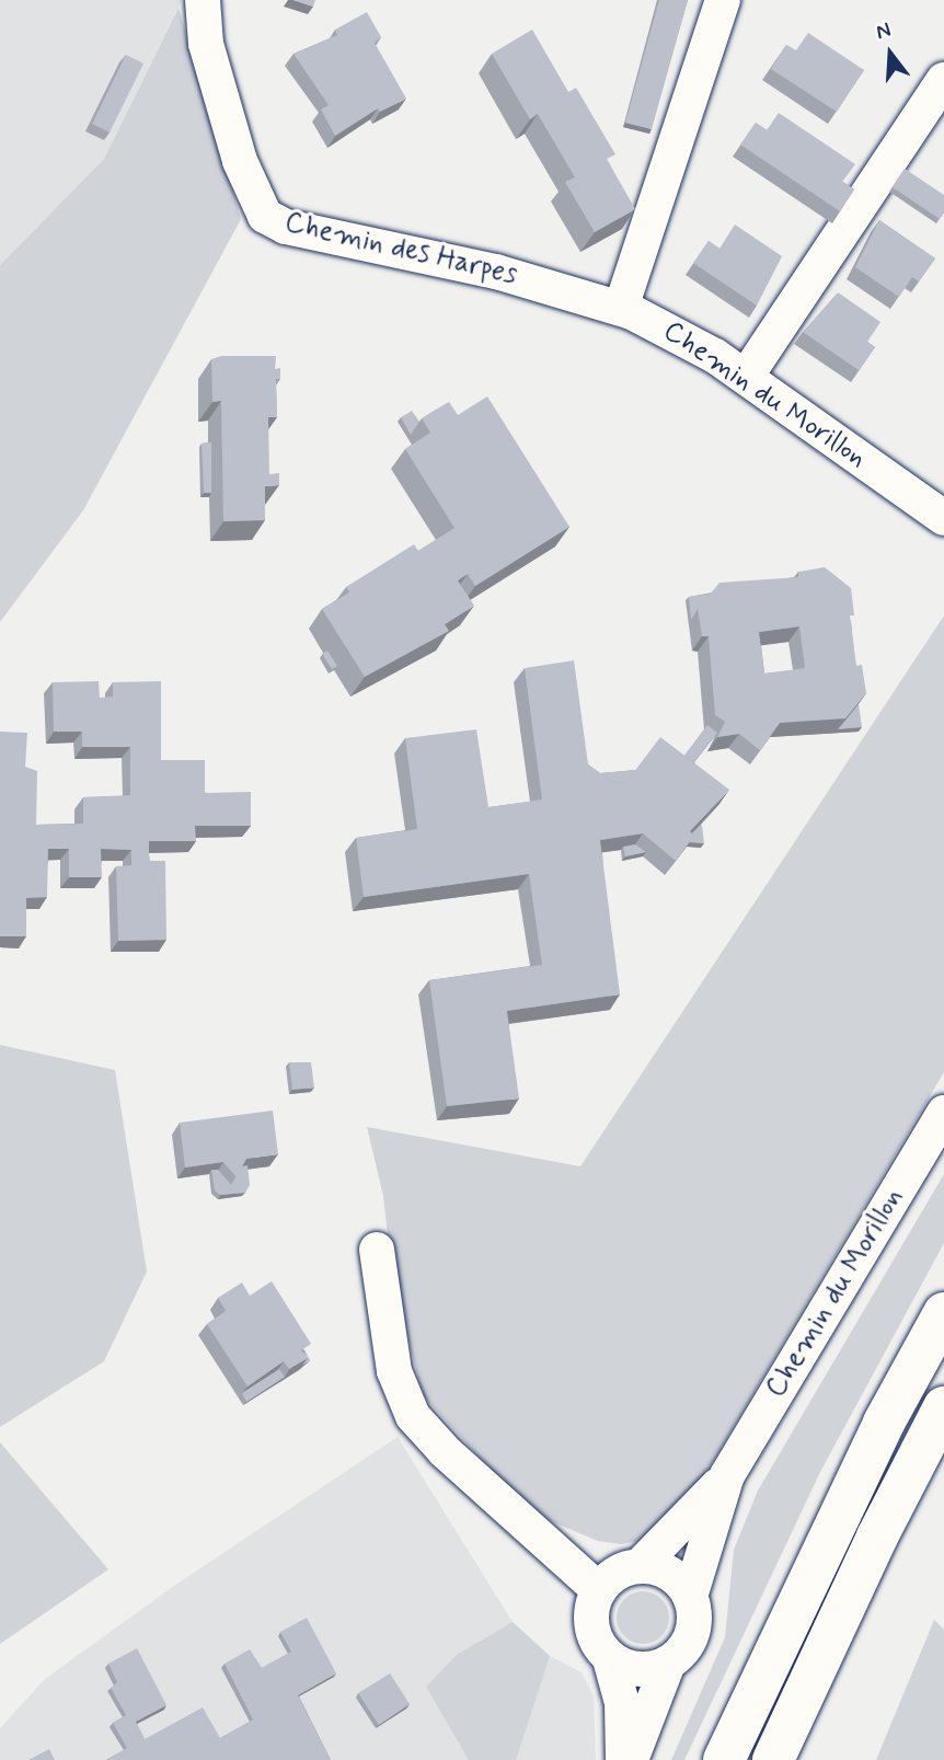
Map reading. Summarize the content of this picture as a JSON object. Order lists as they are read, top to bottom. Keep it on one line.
{"streets":{"street":["Chemin des Harpes","Chemin du Morillon"]},"crossings":[["Chemin des Harpes","Chemin du Morillon"]],"north":"top"}
